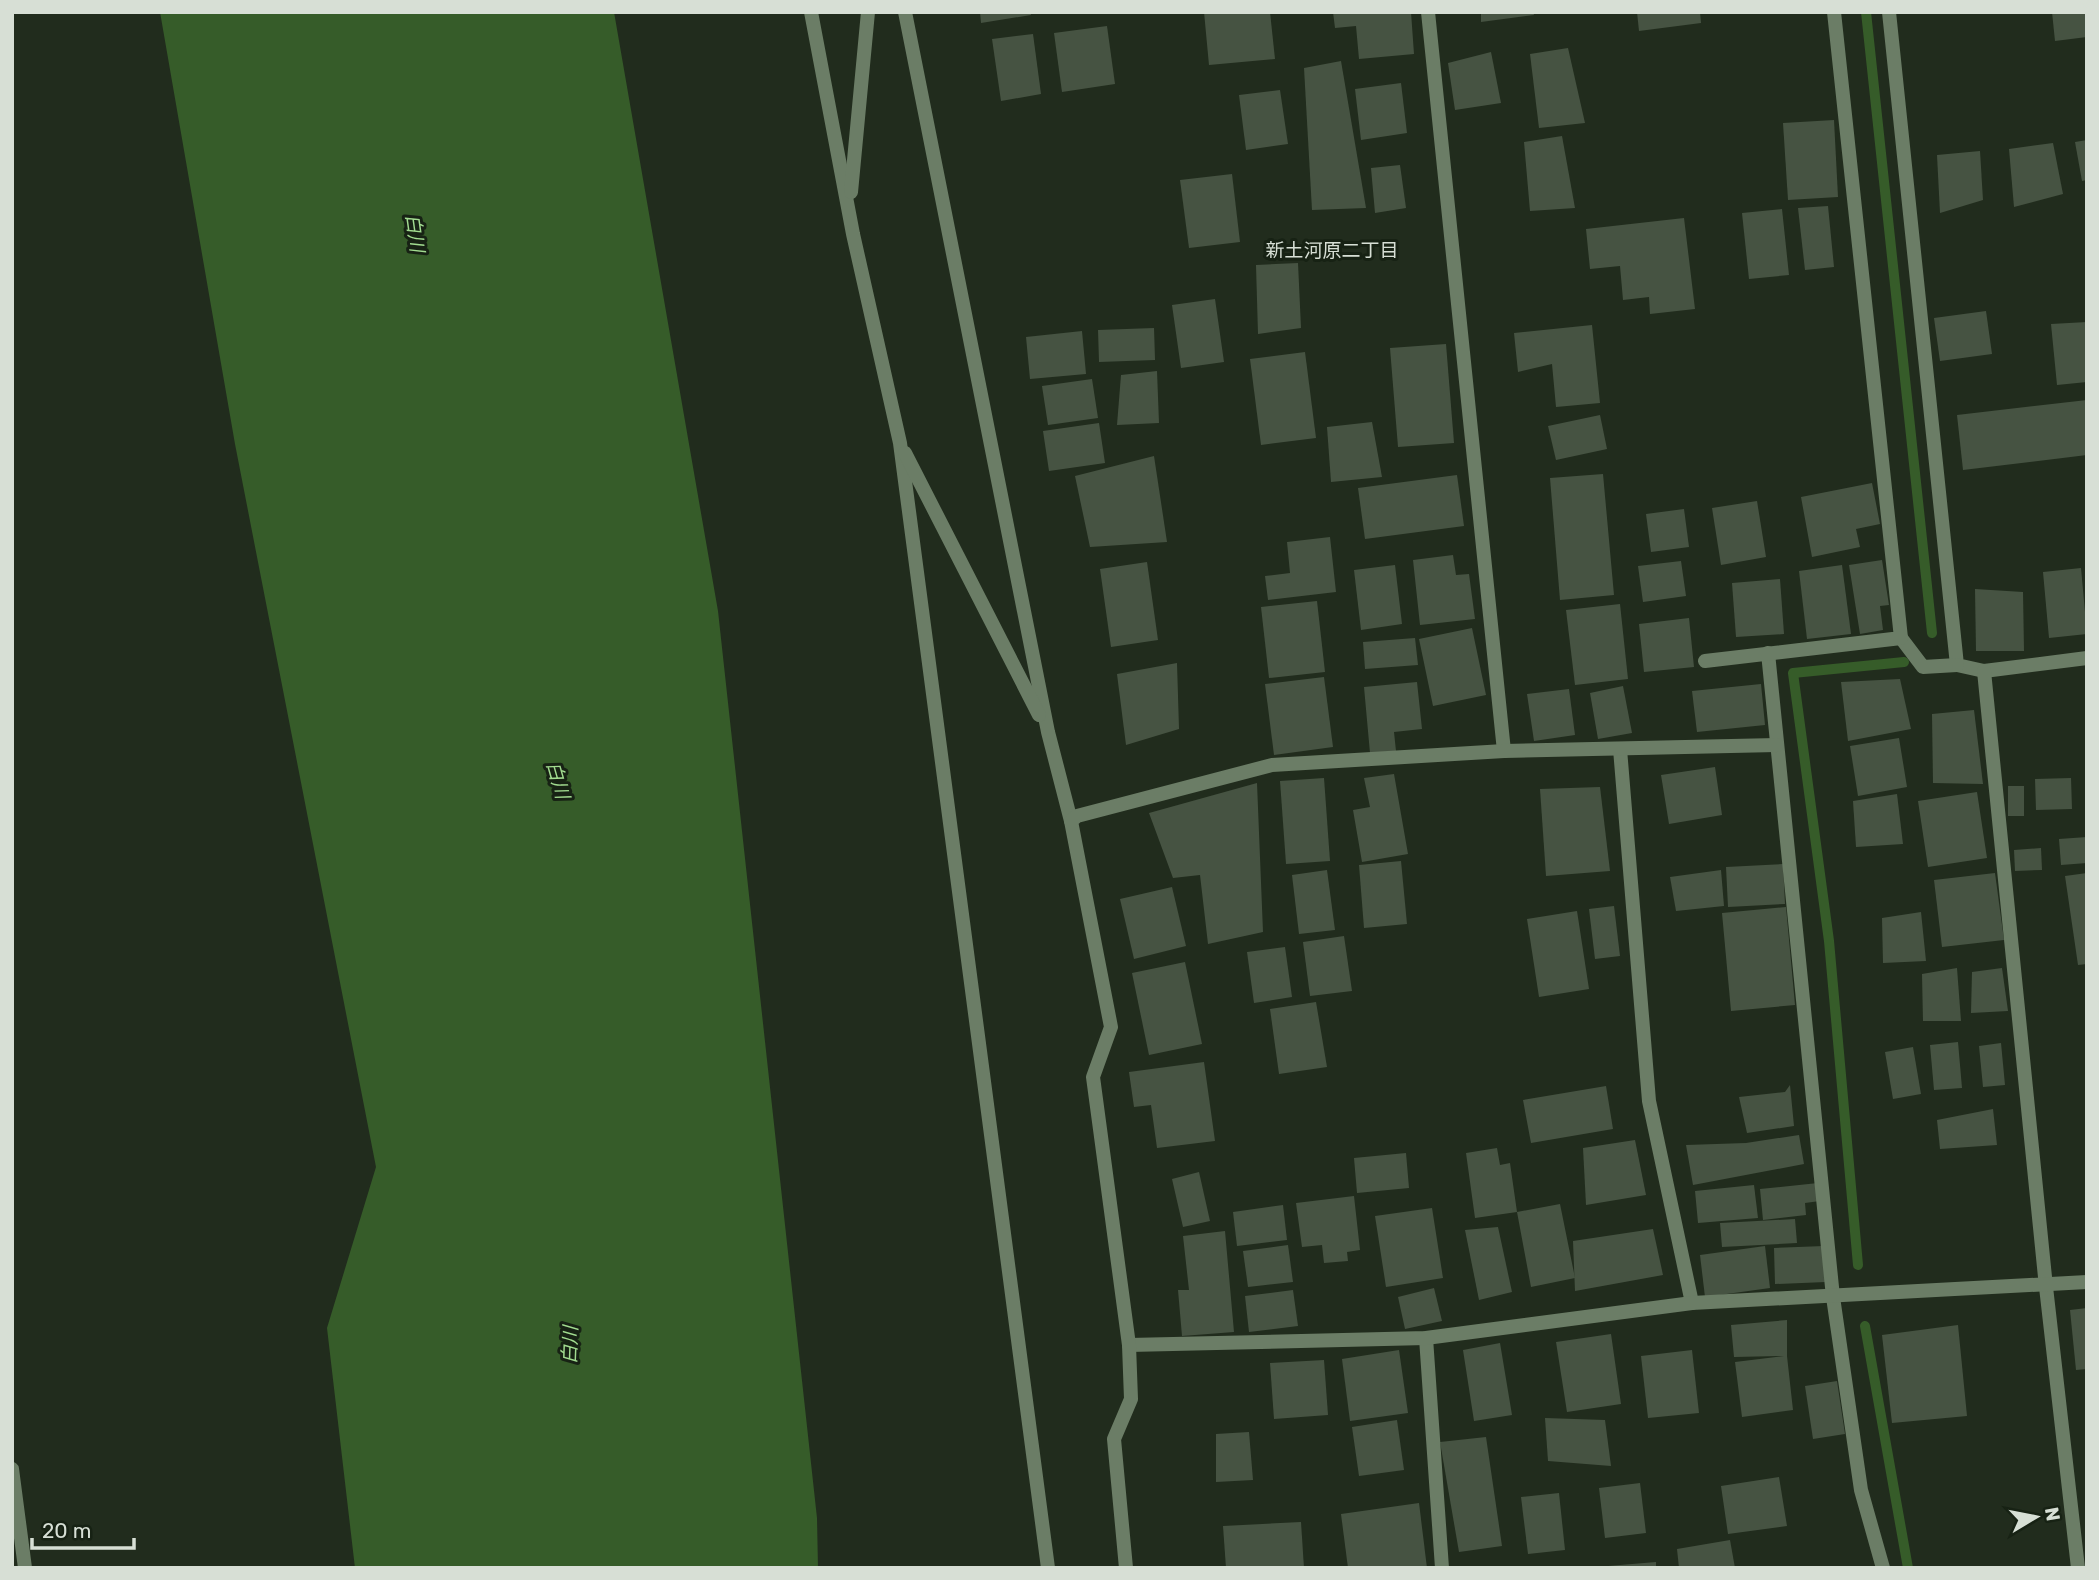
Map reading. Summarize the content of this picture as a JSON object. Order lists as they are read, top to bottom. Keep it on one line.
{"districts":["新土河原二丁目"],"water":["白川"],"scale_bar":"20 m","north":"right"}
